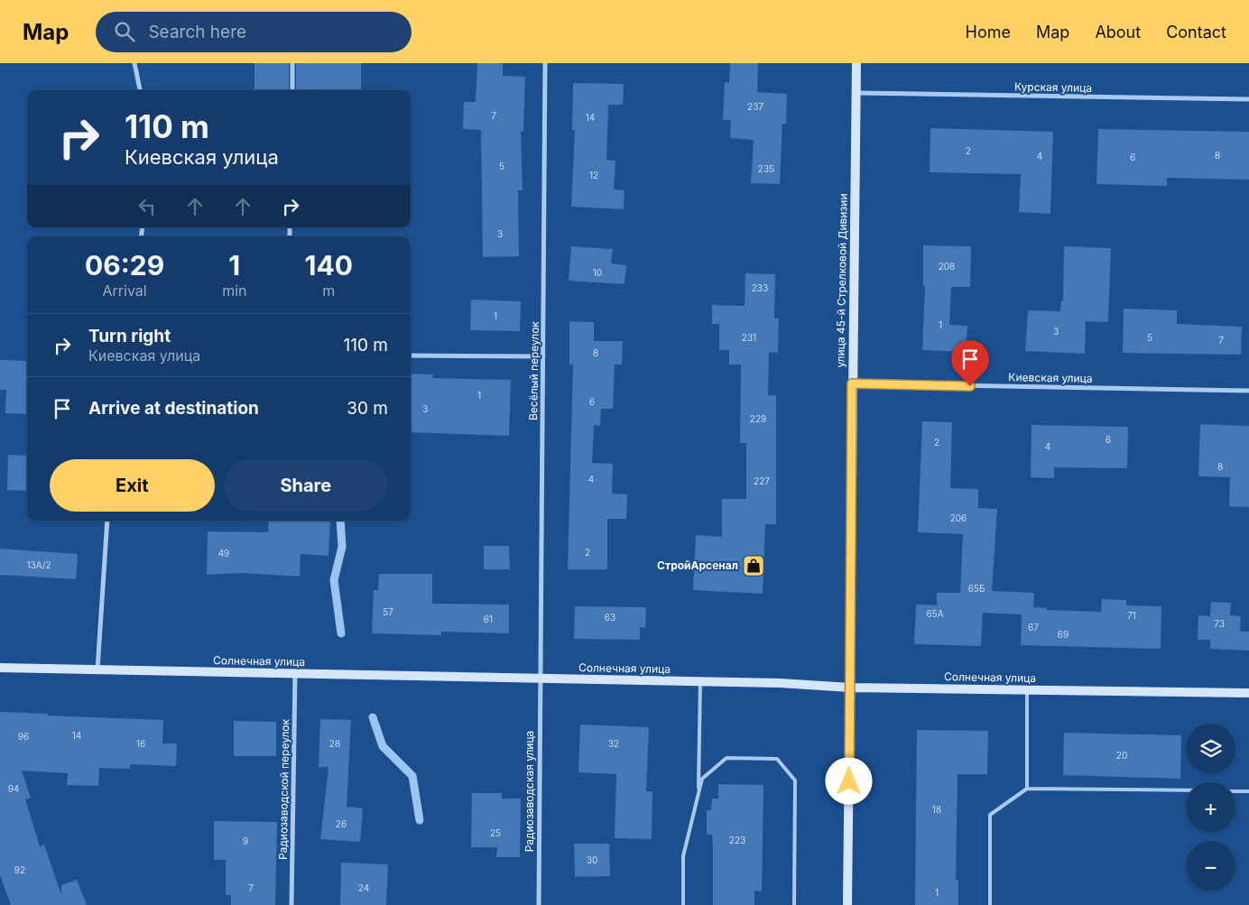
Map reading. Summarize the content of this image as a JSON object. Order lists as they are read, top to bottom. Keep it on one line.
{"streets":{"main road":["улица 45-й Стрелковой Дивизии","Солнечная улица"],"street":["Курская улица","Весёлый переулок","Киевская улица","Радиозаводской переулок","Радиозаводская улица"]},"crossings":[["Курская улица","улица 45-й Стрелковой Дивизии"],["улица 45-й Стрелковой Дивизии","Киевская улица"],["улица 45-й Стрелковой Дивизии","Солнечная улица"],["Весёлый переулок","Солнечная улица"],["Весёлый переулок","Радиозаводская улица"],["Солнечная улица","Радиозаводской переулок"],["Солнечная улица","Радиозаводская улица"]],"places":{"shop":["СтройАрсенал"]},"house_numbers":["237","7","14","2","8","4","6","5","235","12","3","208","10","233","1","1","3","231","5","7","8","1","6","3","229","6","2","4","8","4","227","206","2","49","13А/2","65Б","57","65А","71","63","61","73","67","69","14","96","16","28","32","20","94","18","26","25","223","9","30","92","7","24","1"],"page":{"header":"Map","search":"Search here","nav":["Home","Map","About","Contact"],"turn":["110 m","Киевская улица"],"eta":["06:29","Arrival","1","min","140","m"],"list":[{"name":"Turn right","note":"Киевская улица","value":"110 m"},{"name":"Arrive at destination","value":"30 m"}],"buttons":["Exit","Share"],"map_buttons":["+","−"]}}
